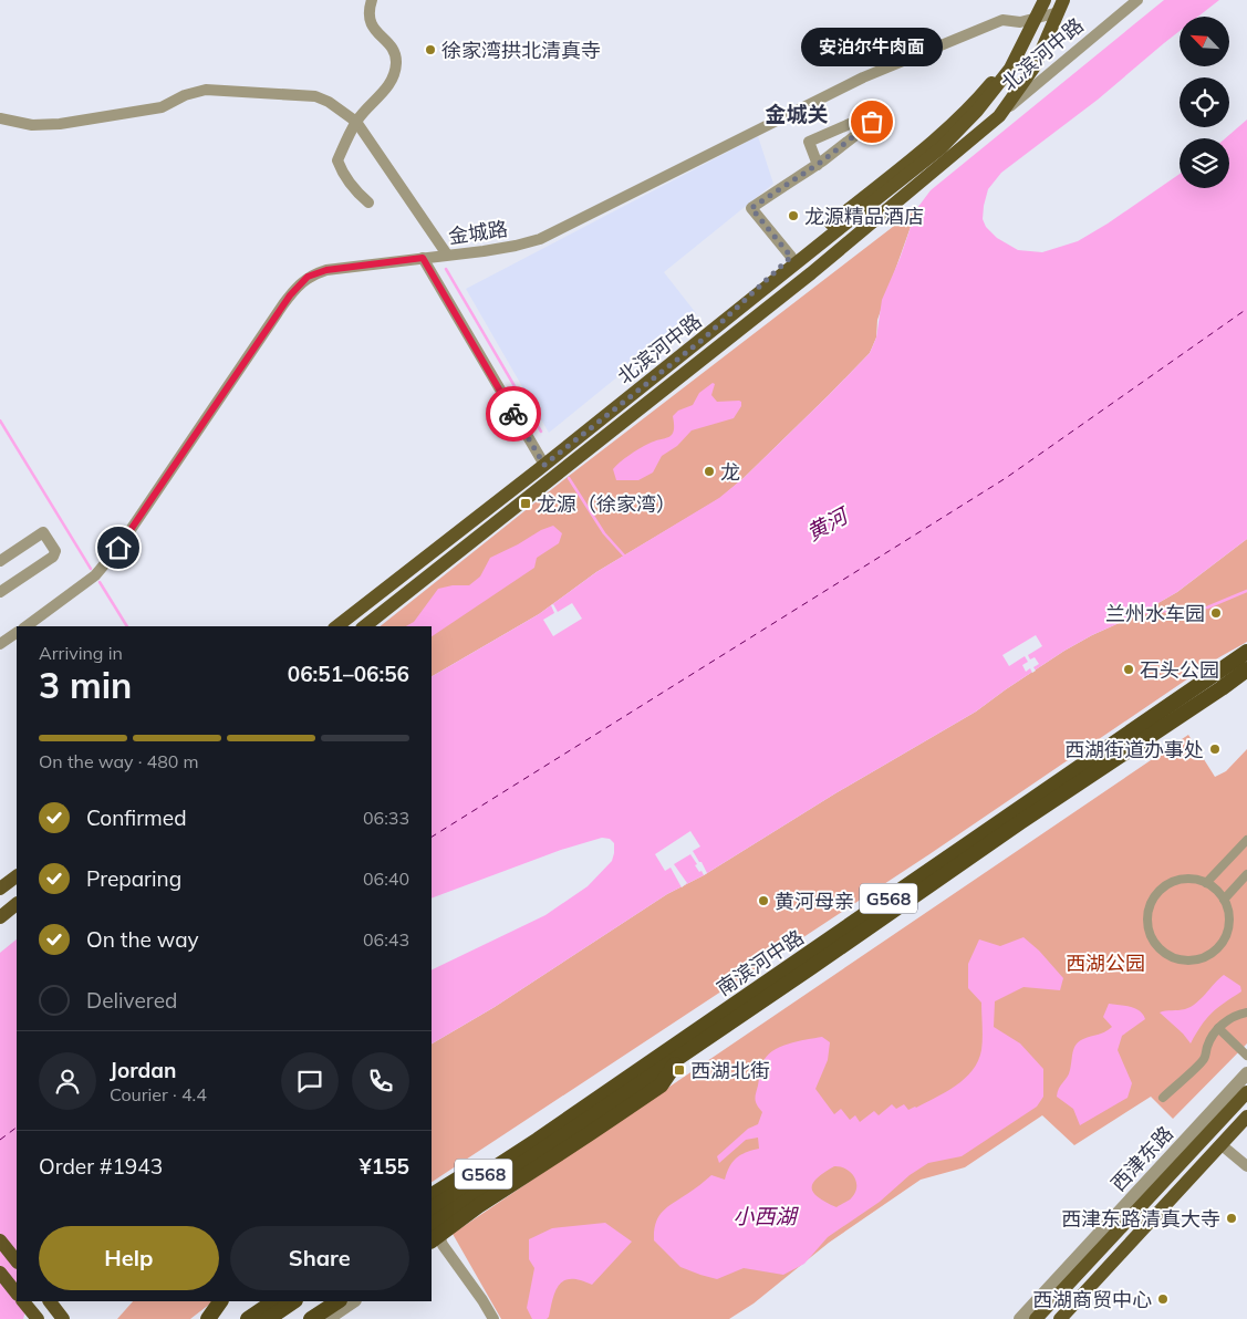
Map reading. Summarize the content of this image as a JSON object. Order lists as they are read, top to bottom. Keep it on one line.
{"streets":{"highway":["G568","南滨河中路"],"main road":["北滨河中路","西津东路"],"street":["金城路"]},"districts":["金城关"],"water":["黄河","小西湖"],"parks":["西湖公园"],"places":{"other":["徐家湾拱北清真寺","安泊尔牛肉面","龙源精品酒店","龙","兰州水车园","石头公园","西湖街道办事处","黄河母亲","西津东路清真大寺","西湖商贸中心"],"transit":["龙源（徐家湾）","西湖北街"]},"north":"top left","page":{"bubble":"安泊尔牛肉面","heading":["3 min","Arriving in","06:51–06:56"],"panel":["Jordan","Courier · 4.4","Order #1943","¥155"],"bar":"On the way · 480 m","list":[["Confirmed","06:33"],["Preparing","06:40"],["On the way","06:43"],"Delivered"],"buttons":["Help","Share"]}}
